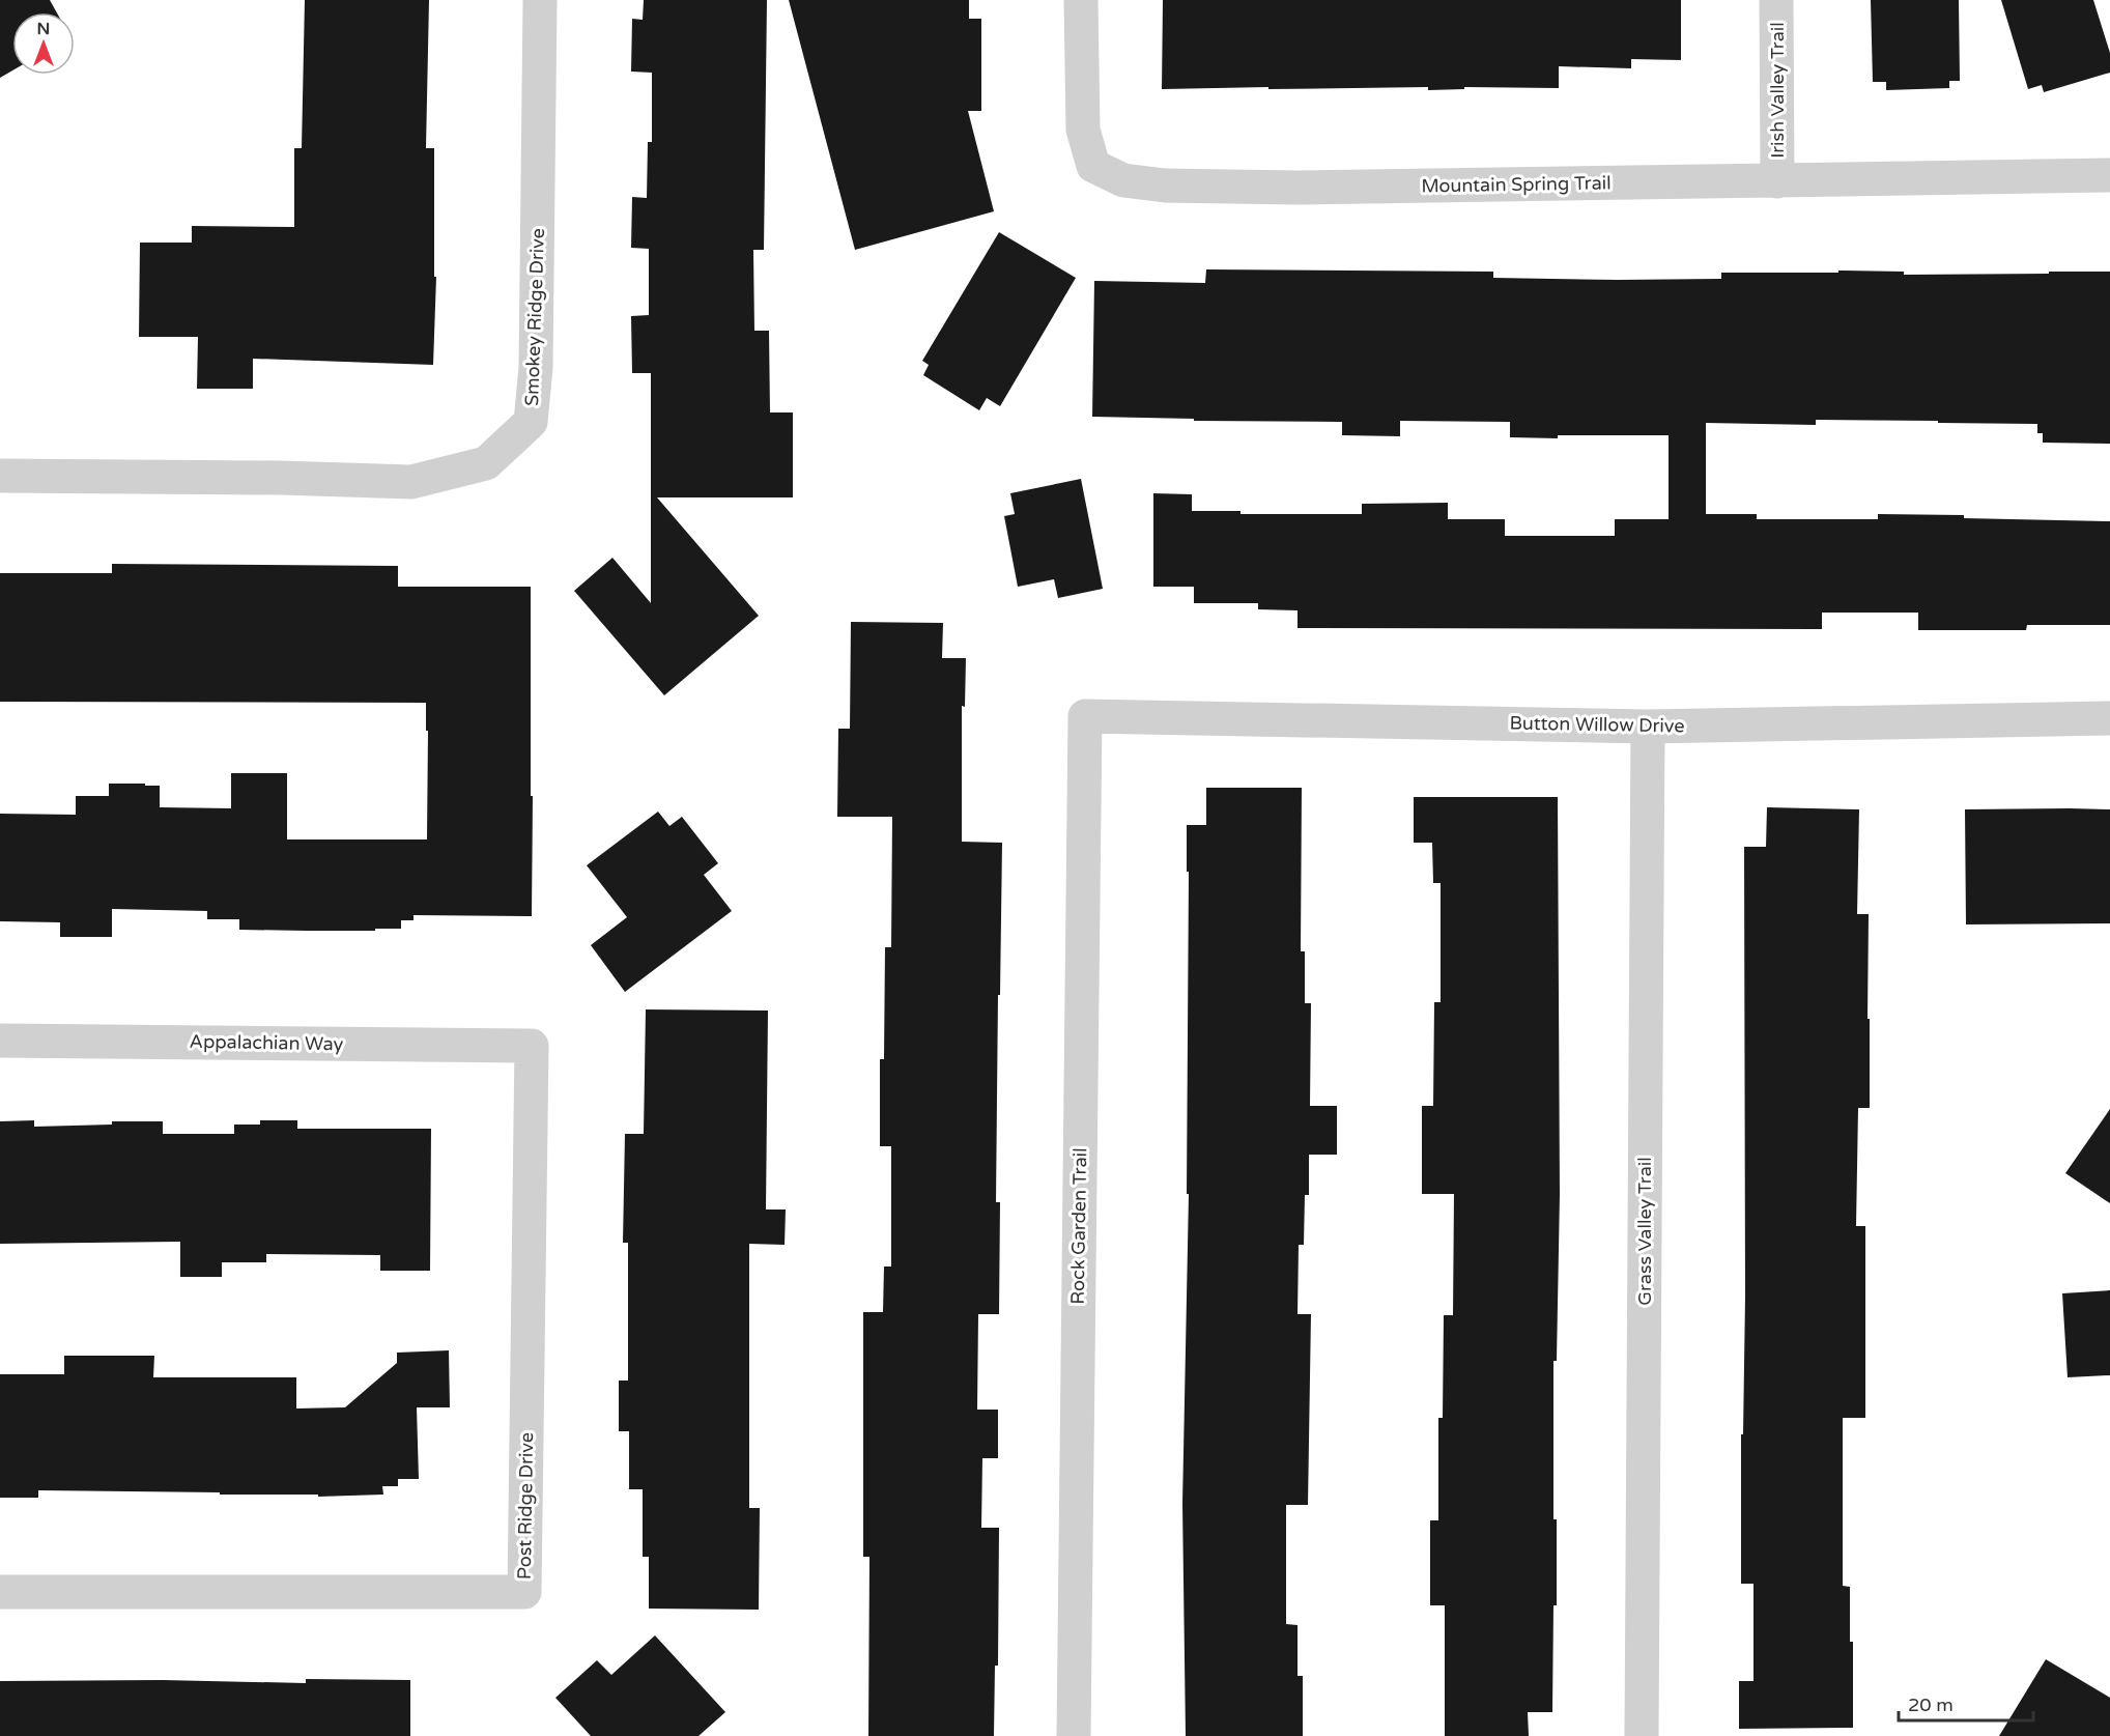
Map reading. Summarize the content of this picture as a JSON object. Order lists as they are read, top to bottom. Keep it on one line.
{"streets":{"street":["Irish Valley Trail","Mountain Spring Trail","Smokey Ridge Drive","Button Willow Drive","Appalachian Way","Rock Garden Trail","Grass Valley Trail","Post Ridge Drive"]},"crossings":[["Irish Valley Trail","Mountain Spring Trail"],["Button Willow Drive","Rock Garden Trail"],["Button Willow Drive","Grass Valley Trail"],["Appalachian Way","Post Ridge Drive"]],"scale_bar":"20 m","north":"top"}
